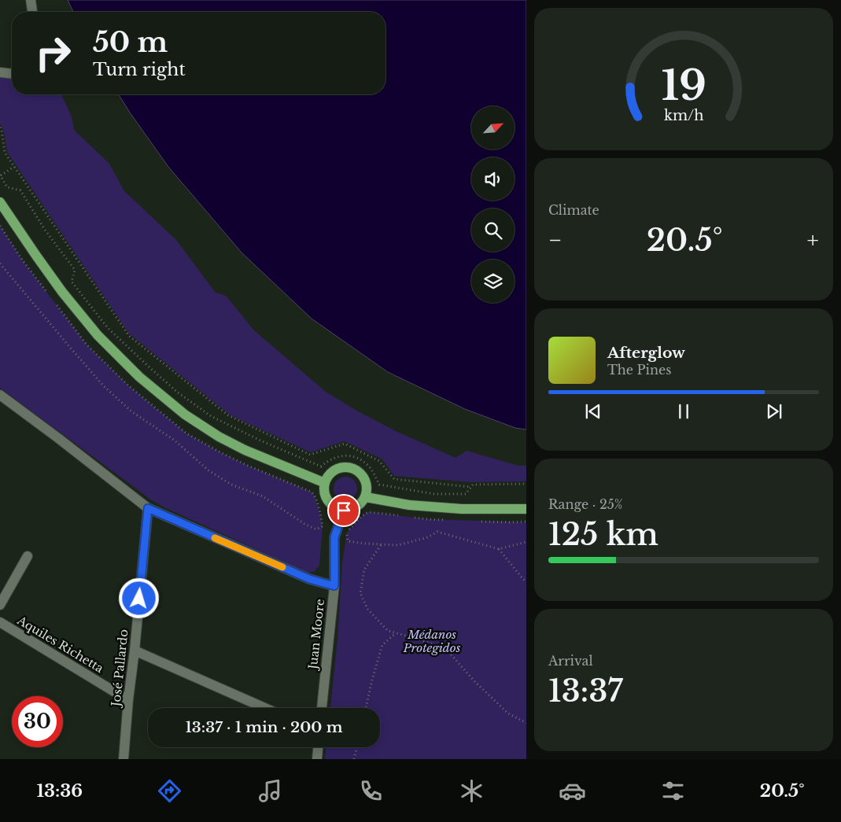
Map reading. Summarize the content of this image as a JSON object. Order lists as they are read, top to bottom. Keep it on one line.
{"streets":{"street":["Juan Moore","Aquiles Richetta","José Pallardo"]},"crossings":[["Aquiles Richetta","José Pallardo"]],"parks":["Médanos Protegidos"],"north":"top right","page":{"turn":["50 m","Turn right"],"tile":["Climate",["Range · 25%","125 km"],["Arrival","13:37"]],"heat":["−","20.5°","+"],"song":["Afterglow","The Pines"],"limit":"30","trip":"13:37 · 1 min · 200 m","tabs":["13:36","20.5°"],"gauge":["19","km/h"]}}
